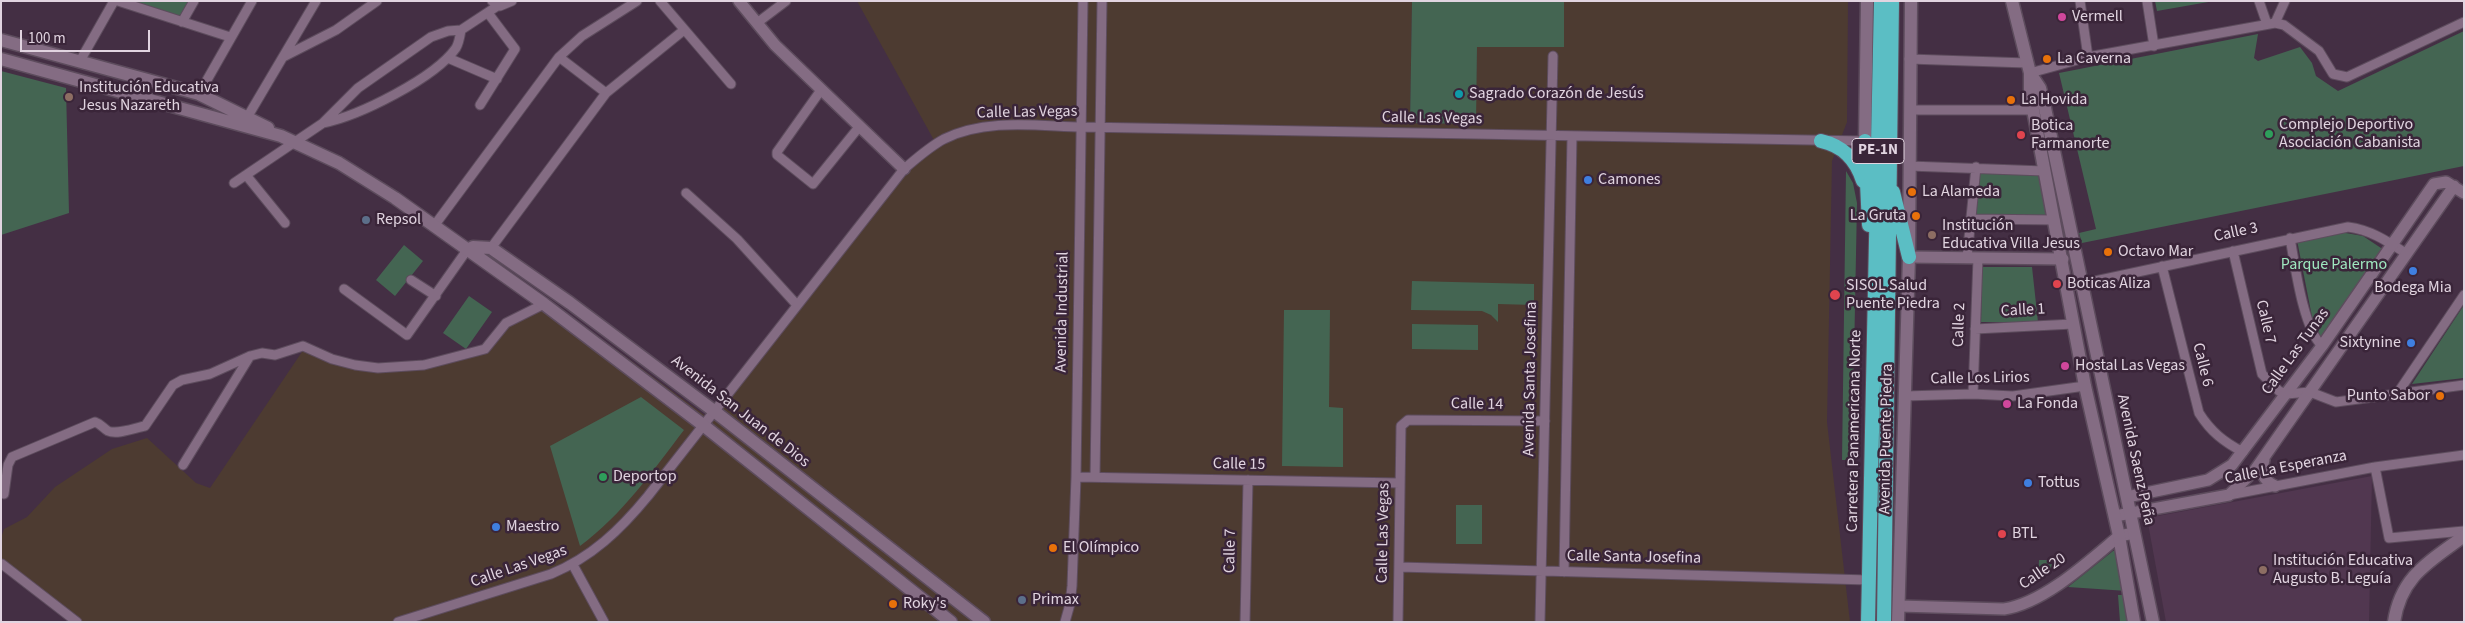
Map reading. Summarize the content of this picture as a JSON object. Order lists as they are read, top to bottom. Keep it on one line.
{"streets":{"highway":["PE-1N","Carretera Panamericana Norte"],"main road":["Avenida San Juan de Dios","Avenida Puente Piedra","Avenida Saenz Peña"],"street":["Calle Las Vegas","Calle 3","Calle 1","Avenida Industrial","Calle 7","Calle 2","Calle Las Tunas","Calle 6","Avenida Santa Josefina","Calle Los Lirios","Calle 14","Calle 15","Calle La Esperanza","Calle Santa Josefina","Calle 20"]},"crossings":[["Calle Las Vegas","Avenida Industrial"],["Calle Las Vegas","Avenida Santa Josefina"],["Calle Las Vegas","Calle 14"],["Calle Las Vegas","Avenida San Juan de Dios"],["Calle Las Vegas","Calle 15"],["Calle Las Vegas","Calle Santa Josefina"],["Calle 3","Calle 7"],["Calle 3","Calle Las Tunas"],["Calle 3","Calle 6"],["Calle 3","Avenida Saenz Peña"],["Calle 1","Calle 2"],["Calle 1","Avenida Saenz Peña"],["Avenida Industrial","Calle 15"],["Calle 7","Calle Las Tunas"],["Calle 7","Calle 15"],["Calle 2","Calle Los Lirios"],["Calle Las Tunas","Calle 6"],["Calle Las Tunas","Avenida Saenz Peña"],["Calle Las Tunas","Calle La Esperanza"],["Avenida Santa Josefina","Calle 14"],["Avenida Santa Josefina","Calle Santa Josefina"],["Calle Los Lirios","Avenida Puente Piedra"],["Calle Los Lirios","Avenida Saenz Peña"],["Carretera Panamericana Norte","Calle Santa Josefina"],["Avenida Puente Piedra","Calle 20"],["Avenida Saenz Peña","Calle La Esperanza"],["Avenida Saenz Peña","Calle 20"]],"parks":["Parque Palermo"],"places":["Vermell","La Caverna","Sagrado Corazón de Jesús","Institución Educativa Jesus Nazareth","La Hovida","Complejo Deportivo Asociación Cabanista","Botica Farmanorte","Camones","La Alameda","La Gruta","Repsol","Institución Educativa Villa Jesus","Octavo Mar","Bodega Mia","Boticas Aliza","SISOL Salud Puente Piedra","Sixtynine","Hostal Las Vegas","Punto Sabor","La Fonda","Deportop","Tottus","Maestro","BTL","El Olímpico","Institución Educativa Augusto B. Leguía","Primax","Roky's"],"scale_bar":"100 m"}
